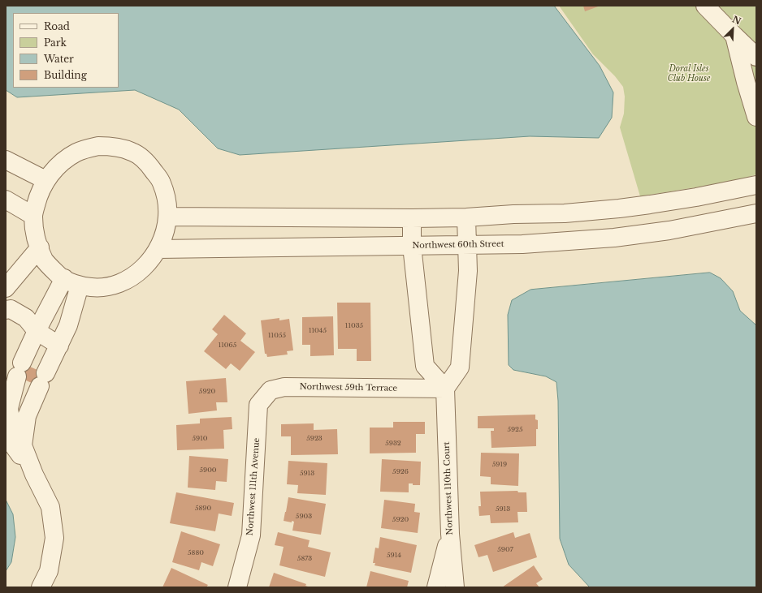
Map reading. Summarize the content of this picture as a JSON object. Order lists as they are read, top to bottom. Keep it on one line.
{"streets":{"street":["Northwest 60th Street","Northwest 59th Terrace","Northwest 111th Avenue","Northwest 110th Court"]},"crossings":[["Northwest 59th Terrace","Northwest 111th Avenue"],["Northwest 59th Terrace","Northwest 110th Court"]],"parks":["Doral Isles Club House"],"house_numbers":["11035","11045","11055","11065","5920","5925","5910","5923","5932","5919","5900","5926","5913","5890","5913","5903","5920","5907","5880","5914","5873"],"legend":["Road","Park","Water","Building"],"north":"top right"}
